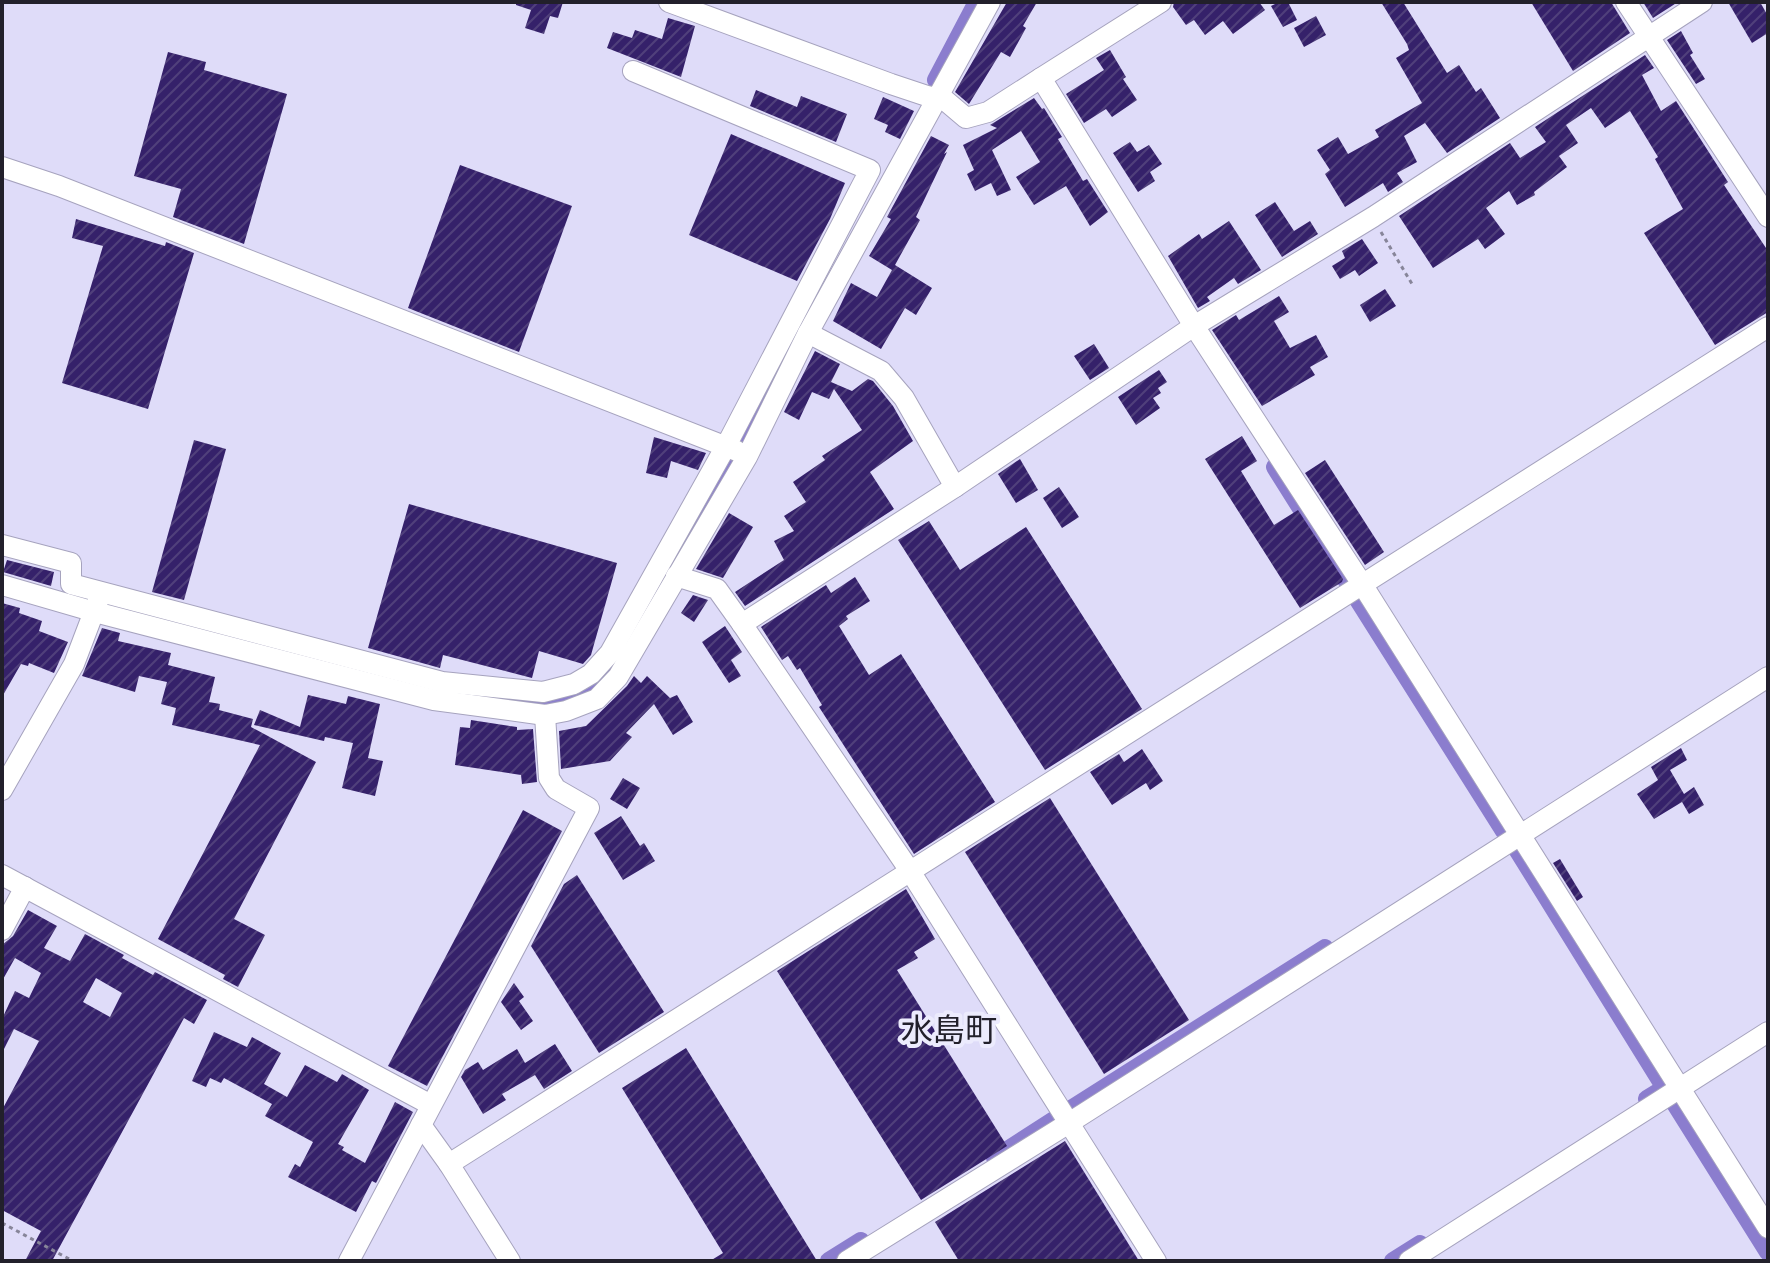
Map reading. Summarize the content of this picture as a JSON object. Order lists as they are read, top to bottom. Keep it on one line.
{"districts":["水島町"]}
